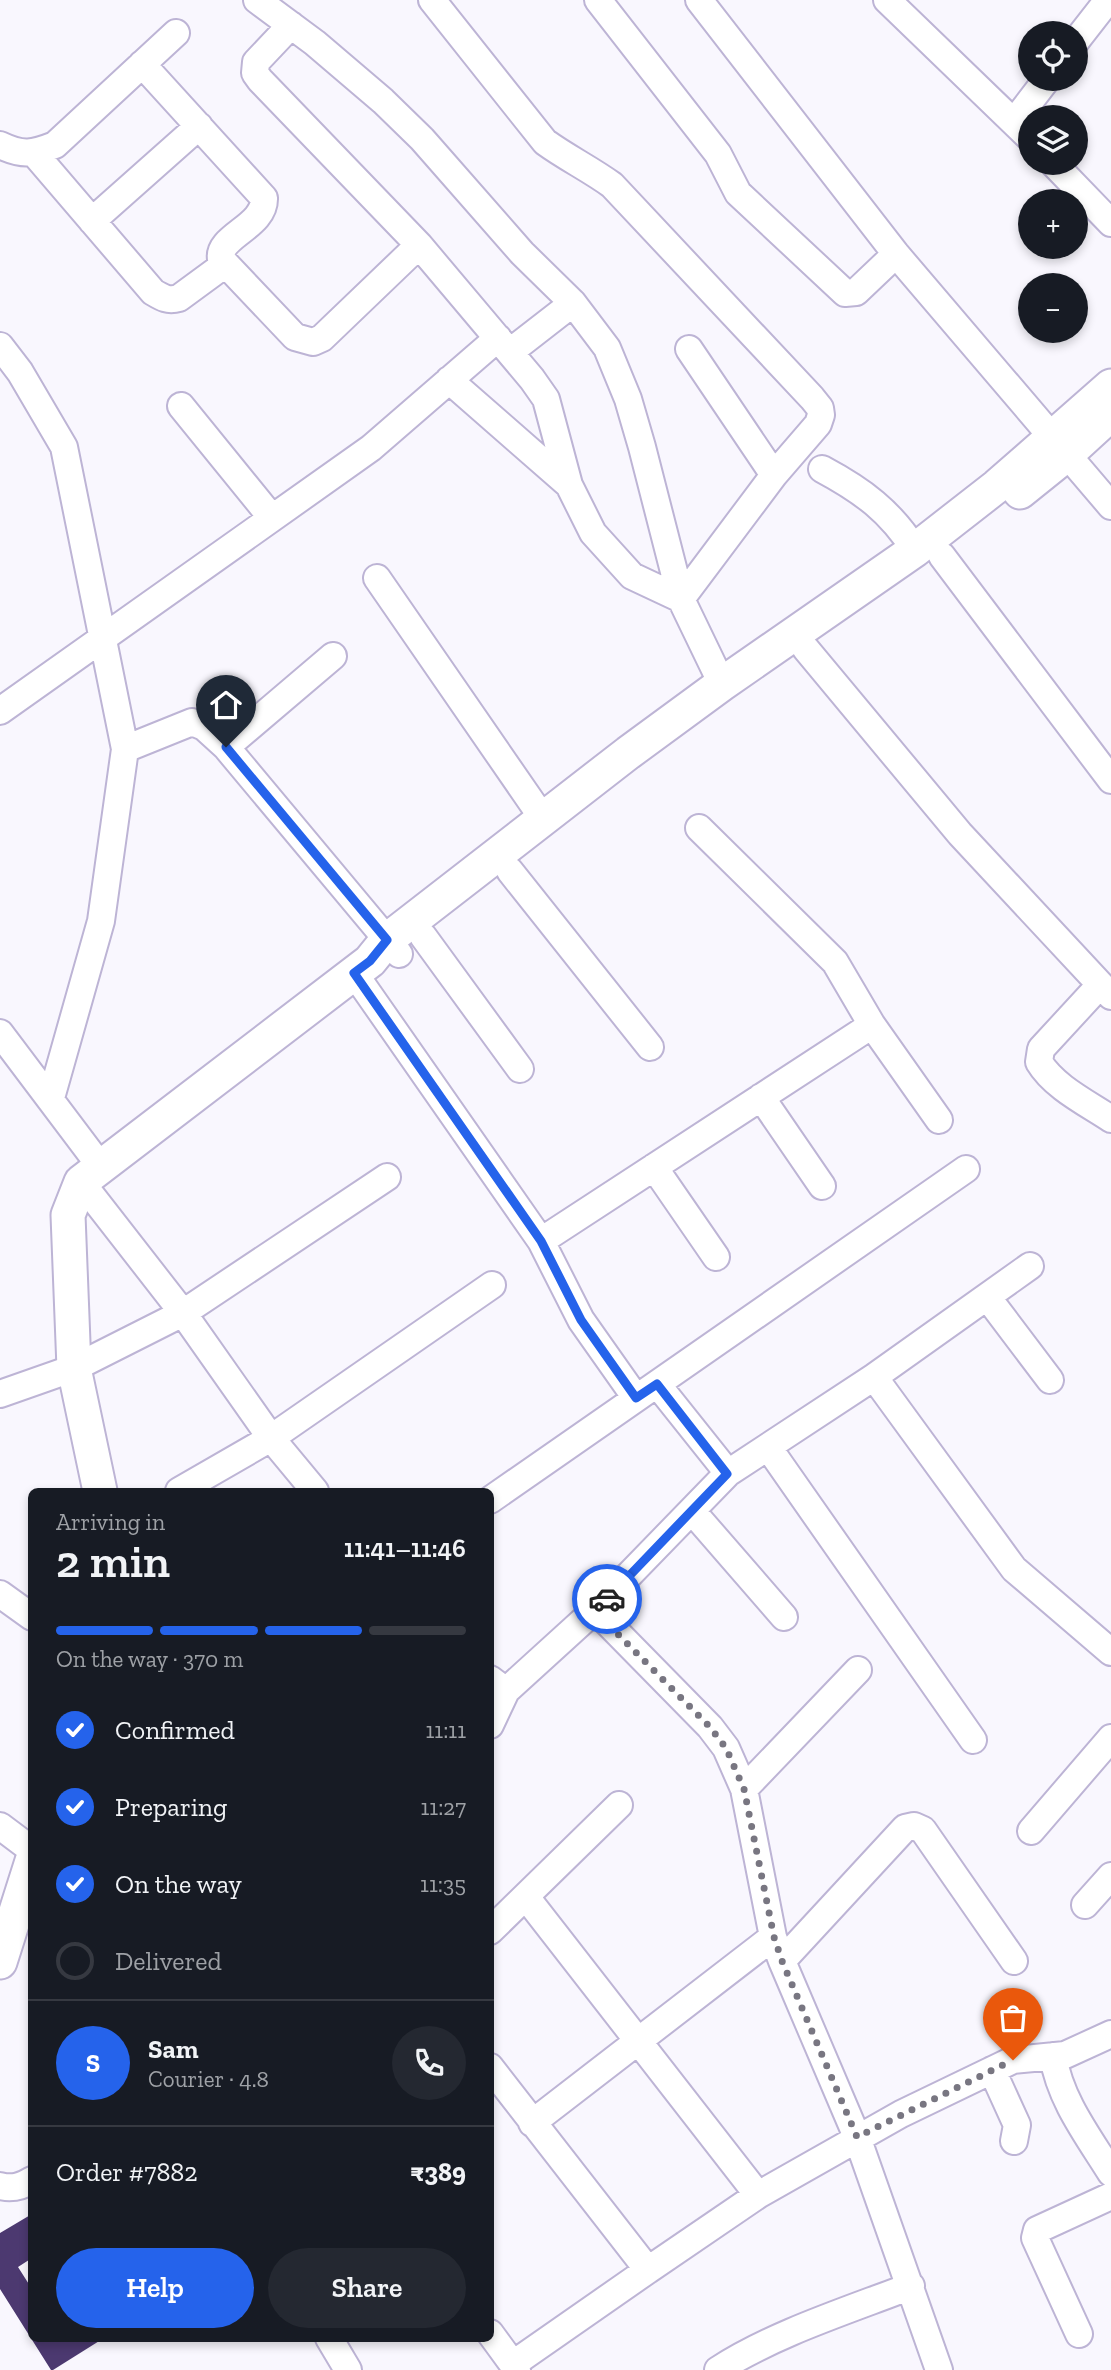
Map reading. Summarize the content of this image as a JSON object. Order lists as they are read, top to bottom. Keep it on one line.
{"page":{"map_buttons":["+","−"],"heading":["2 min","Arriving in","11:41–11:46"],"panel":["Sam","Courier · 4.8","Order #7882","₹389"],"bar":"On the way · 370 m","list":[["Confirmed","11:11"],["Preparing","11:27"],["On the way","11:35"],"Delivered"],"round":"S","buttons":["Help","Share"]}}
